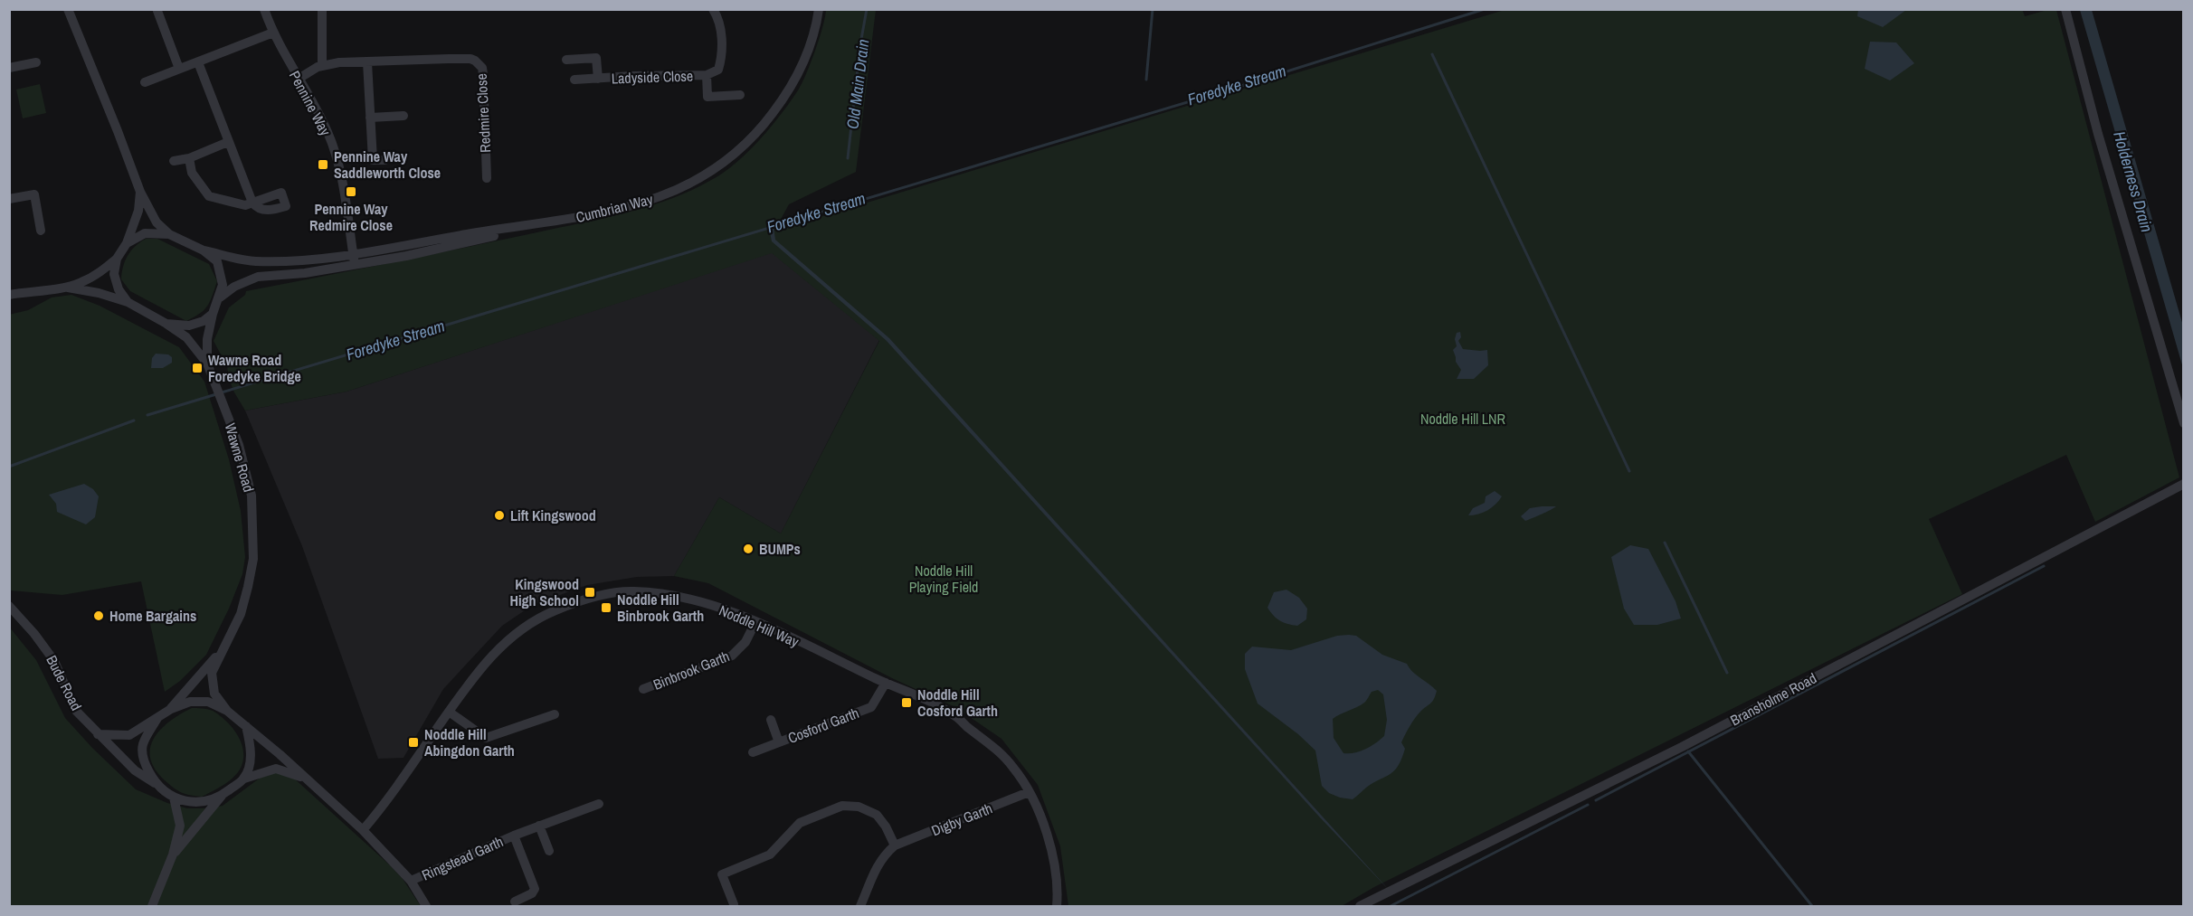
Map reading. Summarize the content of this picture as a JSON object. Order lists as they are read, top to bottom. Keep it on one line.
{"streets":{"street":["Ladyside Close","Pennine Way","Redmire Close","Cumbrian Way","Wawne Road","Noddle Hill Way","Binbrook Garth","Bude Road","Bransholme Road","Cosford Garth","Digby Garth","Ringstead Garth"]},"crossings":[["Pennine Way","Redmire Close"],["Pennine Way","Cumbrian Way"],["Cumbrian Way","Wawne Road"],["Wawne Road","Bude Road"],["Noddle Hill Way","Binbrook Garth"],["Noddle Hill Way","Cosford Garth"],["Noddle Hill Way","Digby Garth"]],"water":["Old Main Drain","Foredyke Stream","Holderness Drain"],"parks":["Noddle Hill LNR","Noddle Hill Playing Field"],"places":{"transit":["Pennine Way Saddleworth Close","Pennine Way Redmire Close","Wawne Road Foredyke Bridge","Kingswood High School","Noddle Hill Binbrook Garth","Noddle Hill Cosford Garth","Noddle Hill Abingdon Garth"],"other":["Lift Kingswood","BUMPs","Home Bargains"]}}
